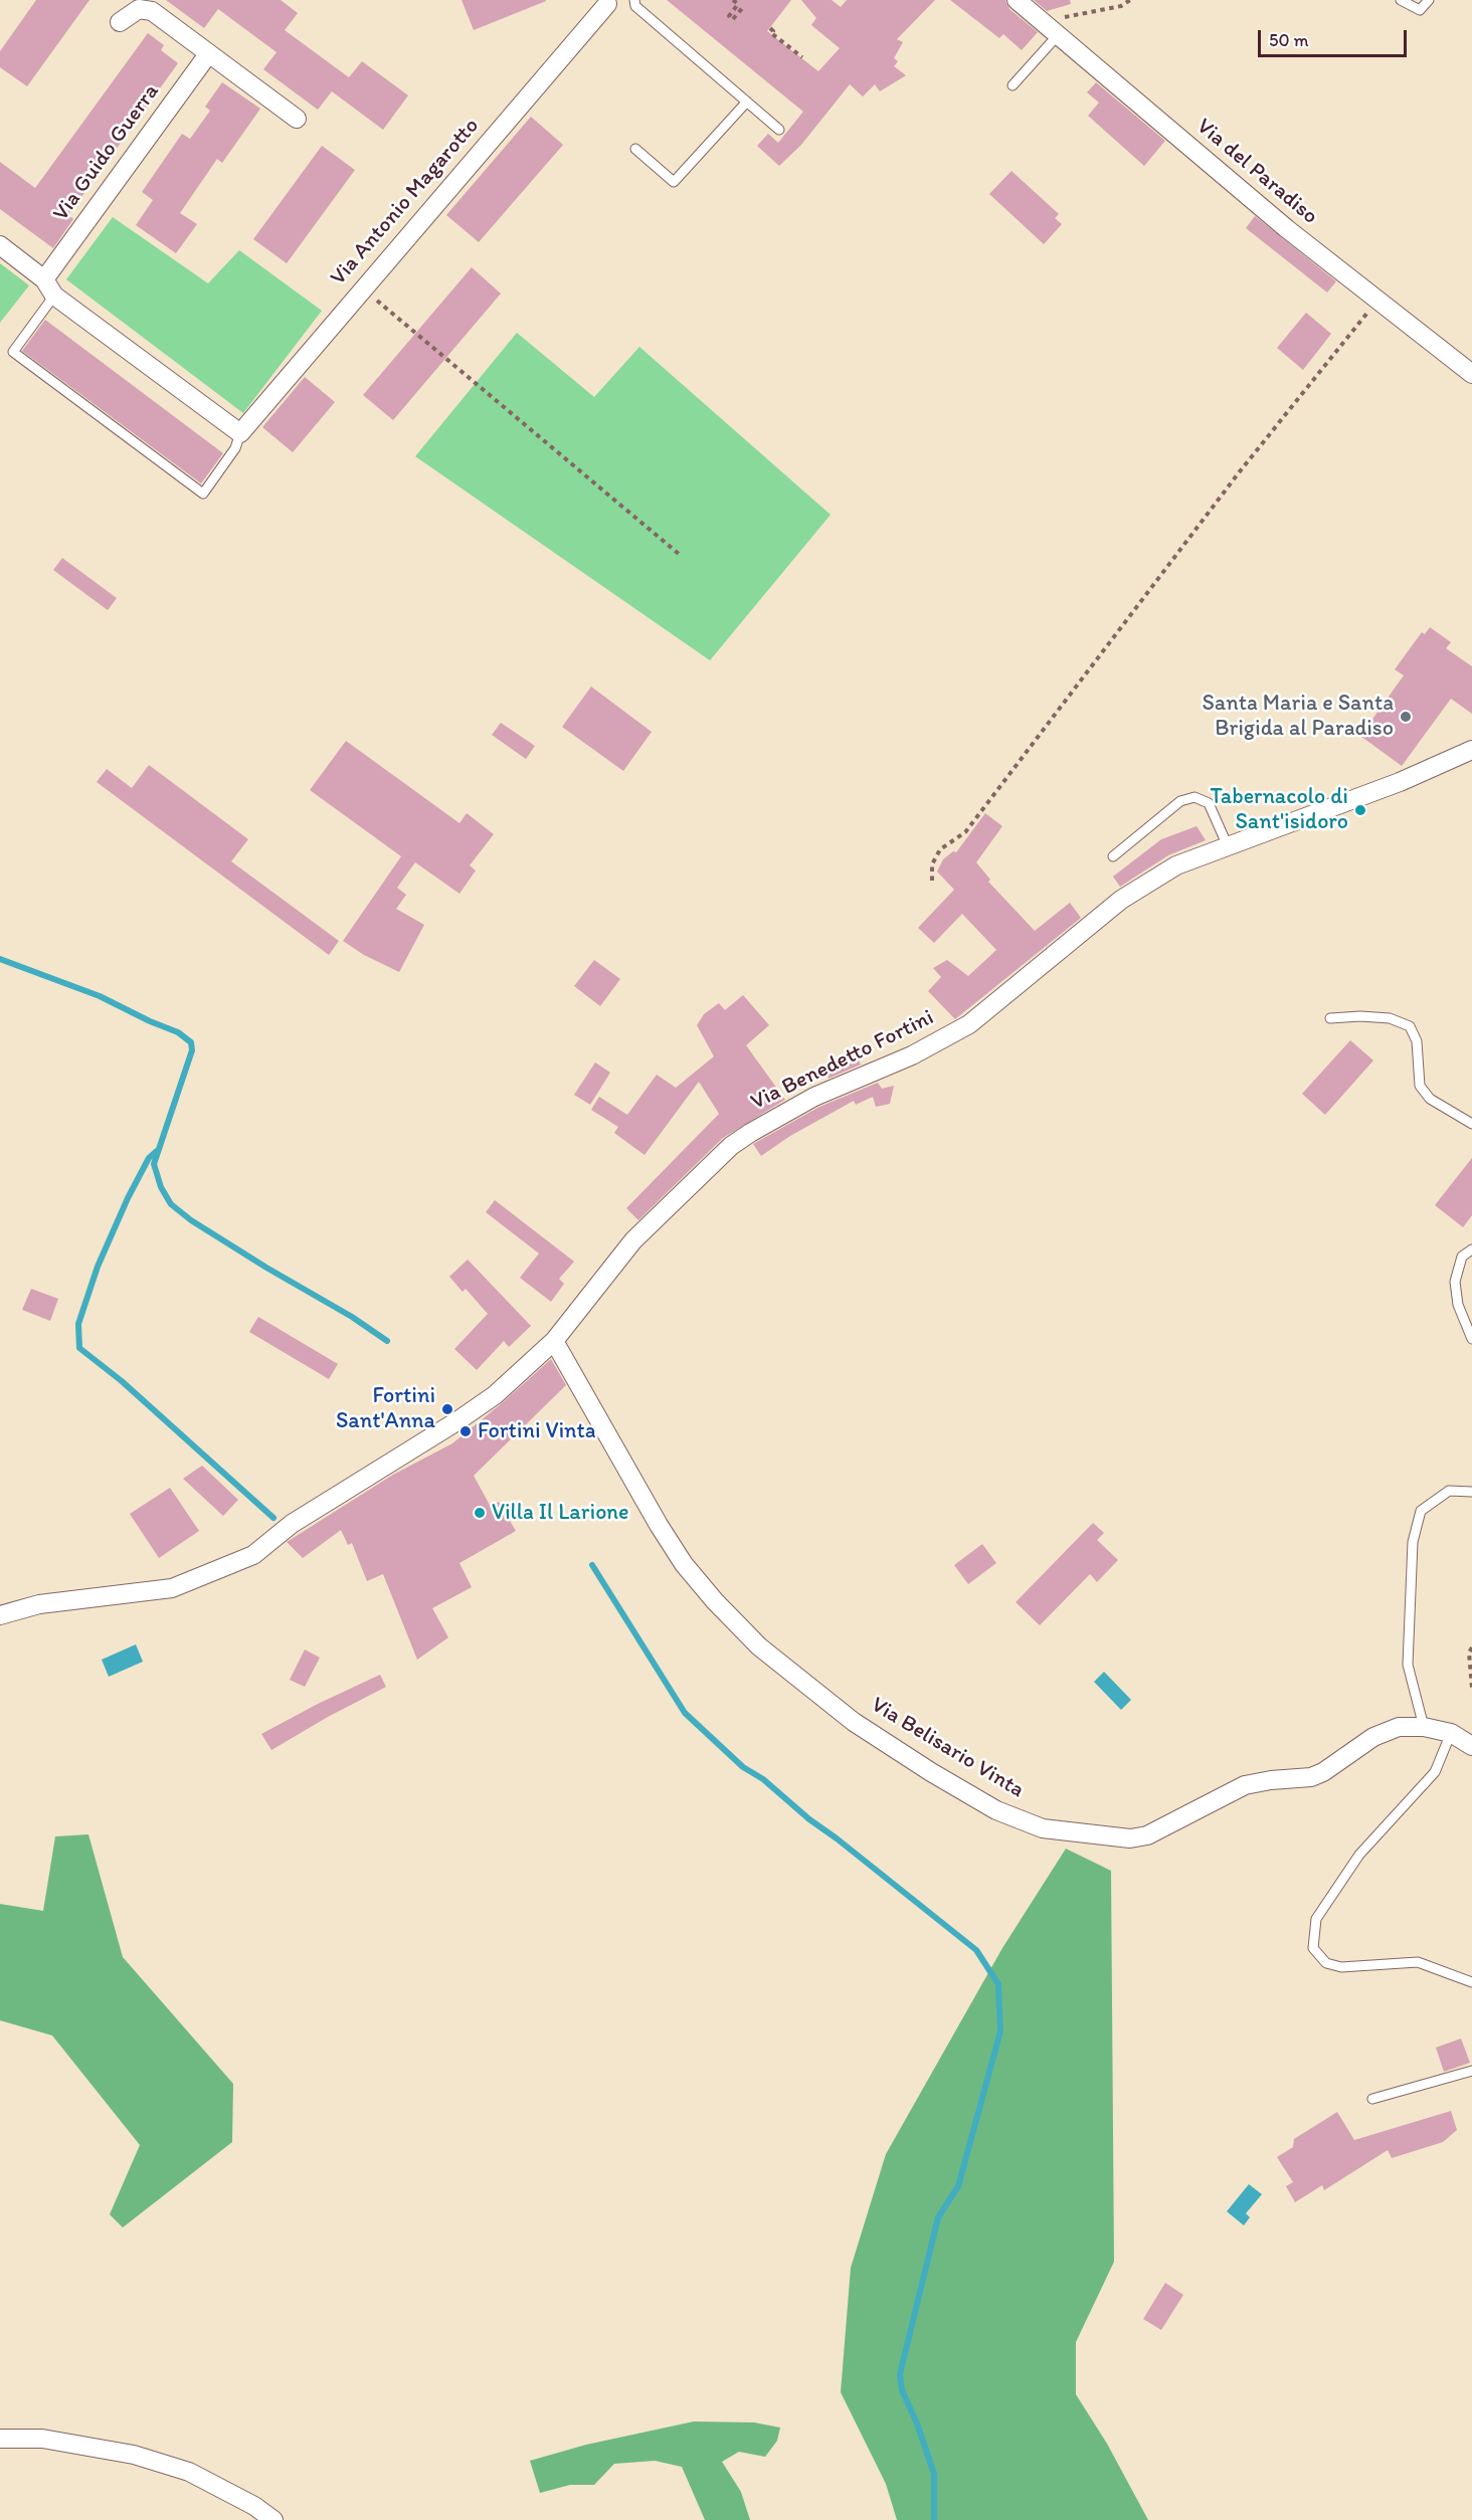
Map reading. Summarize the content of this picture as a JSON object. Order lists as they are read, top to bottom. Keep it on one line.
{"streets":{"street":["Via Guido Guerra","Via del Paradiso","Via Antonio Magarotto","Via Benedetto Fortini","Via Belisario Vinta"]},"crossings":[["Via Benedetto Fortini","Via Belisario Vinta"]],"places":["Santa Maria e Santa Brigida al Paradiso","Tabernacolo di Sant'isidoro","Fortini Sant'Anna","Fortini Vinta","Villa Il Larione"],"scale_bar":"50 m"}
